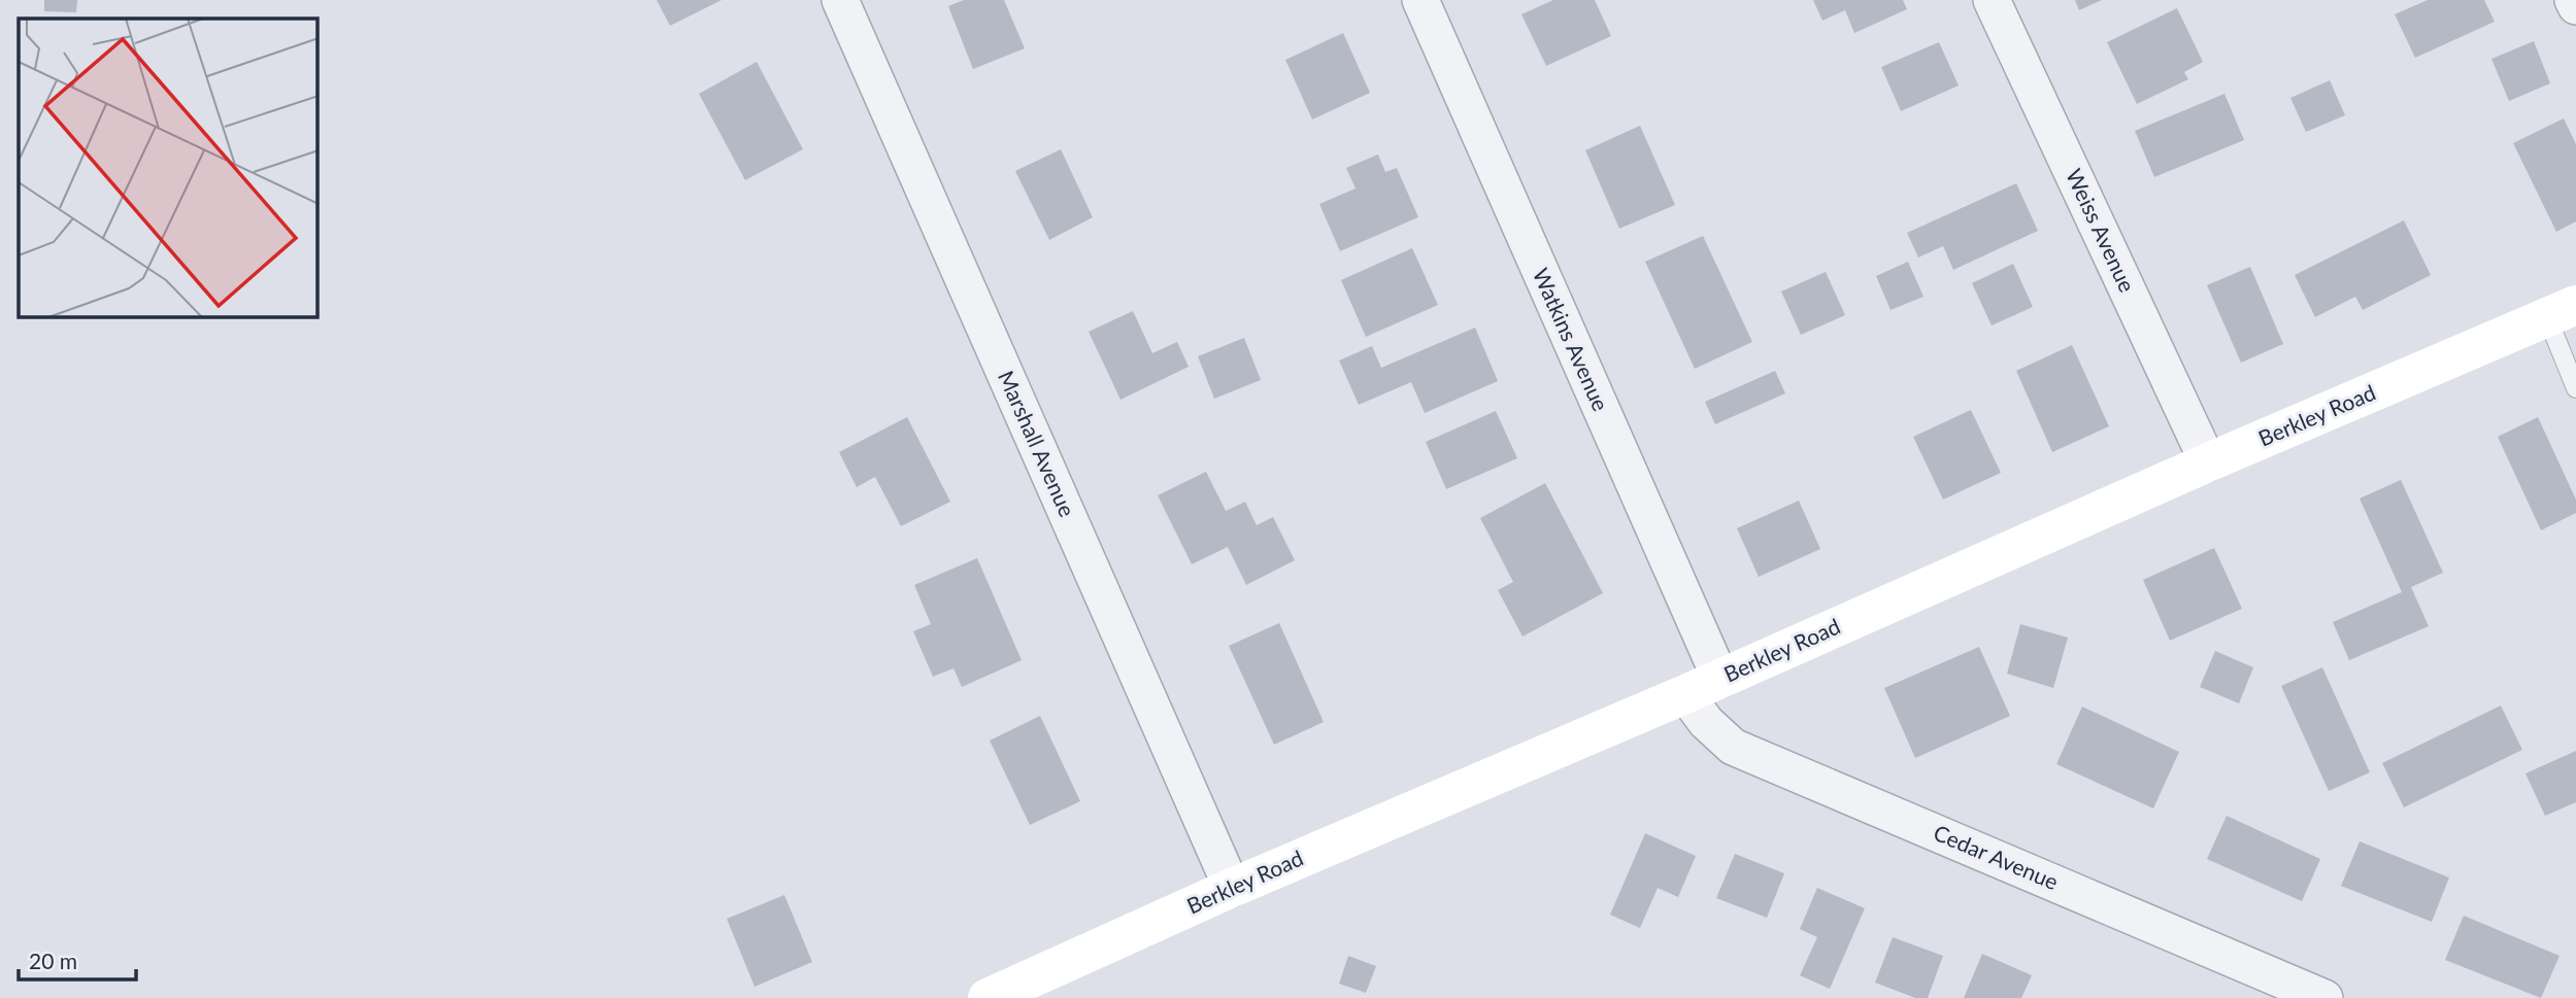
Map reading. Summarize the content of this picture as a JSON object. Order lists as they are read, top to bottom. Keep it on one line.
{"streets":{"main road":["Berkley Road"],"street":["Weiss Avenue","Watkins Avenue","Marshall Avenue","Cedar Avenue"]},"crossings":[["Weiss Avenue","Berkley Road"],["Watkins Avenue","Berkley Road"],["Watkins Avenue","Cedar Avenue"],["Berkley Road","Marshall Avenue"],["Berkley Road","Cedar Avenue"]],"scale_bar":"20 m"}
